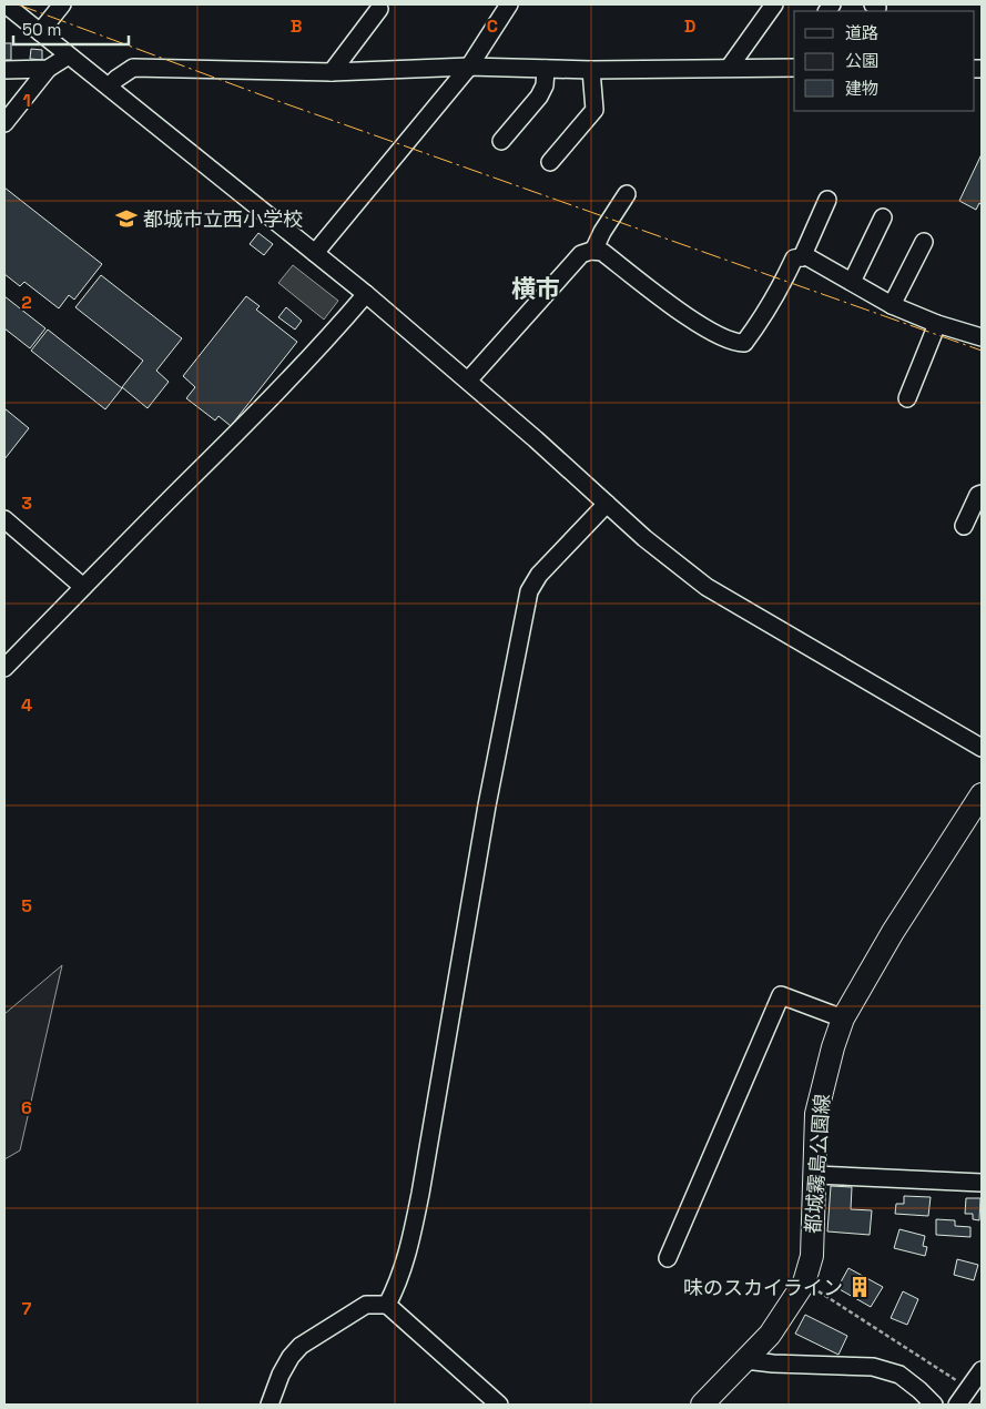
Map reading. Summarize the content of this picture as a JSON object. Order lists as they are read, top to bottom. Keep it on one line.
{"streets":{"main road":["都城霧島公園線"]},"districts":["横市"],"places":{"school or university":["都城市立西小学校"],"building":["味のスカイライン"]},"legend":["道路","公園","建物"],"scale_bar":"50 m","grid":{"columns":["B","C","D"],"rows":["1","2","3","4","5","6","7"]}}
